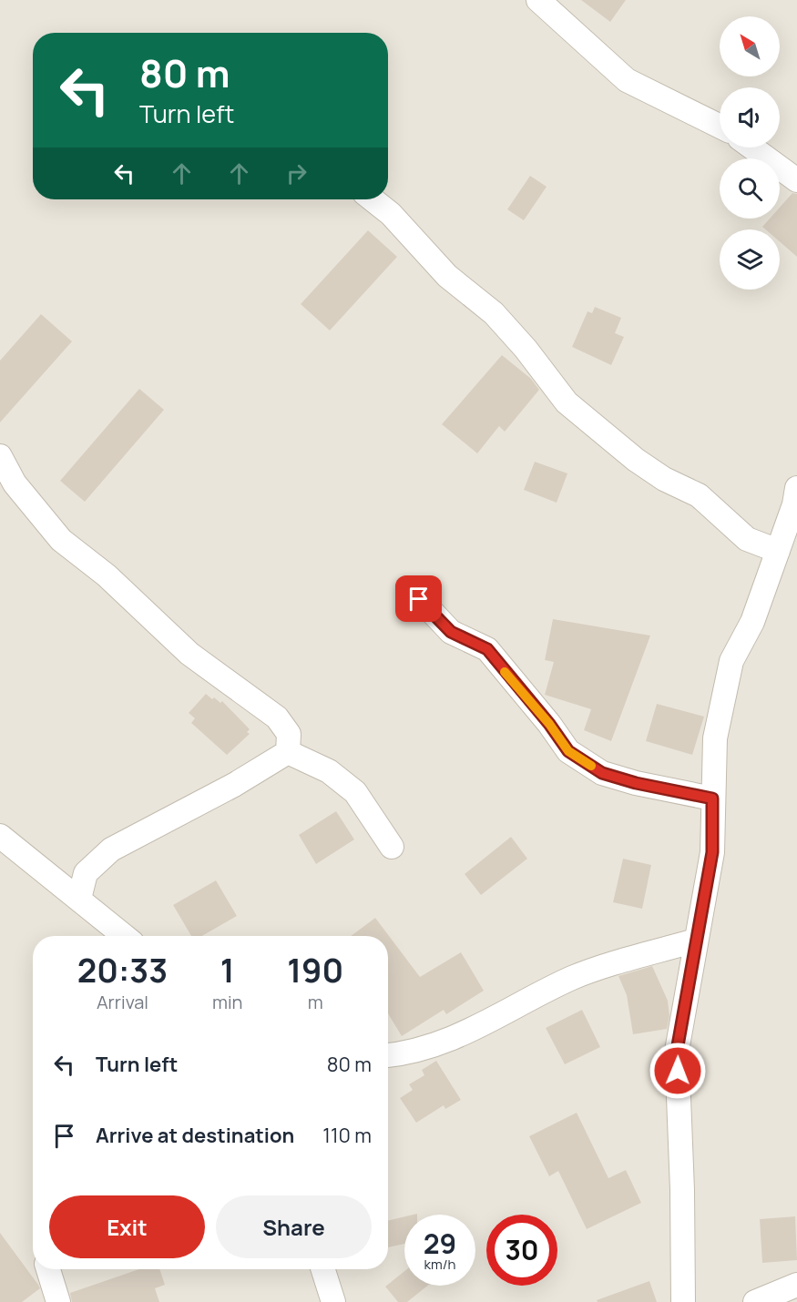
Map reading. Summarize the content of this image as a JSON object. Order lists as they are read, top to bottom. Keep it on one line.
{"north":"top left","page":{"turn":["80 m","Turn left"],"eta":["20:33","Arrival","1","min","190","m"],"list":[{"name":"Turn left","value":"80 m"},{"name":"Arrive at destination","value":"110 m"}],"buttons":["Exit","Share"],"speed":"29 km/h","limit":"30"}}
